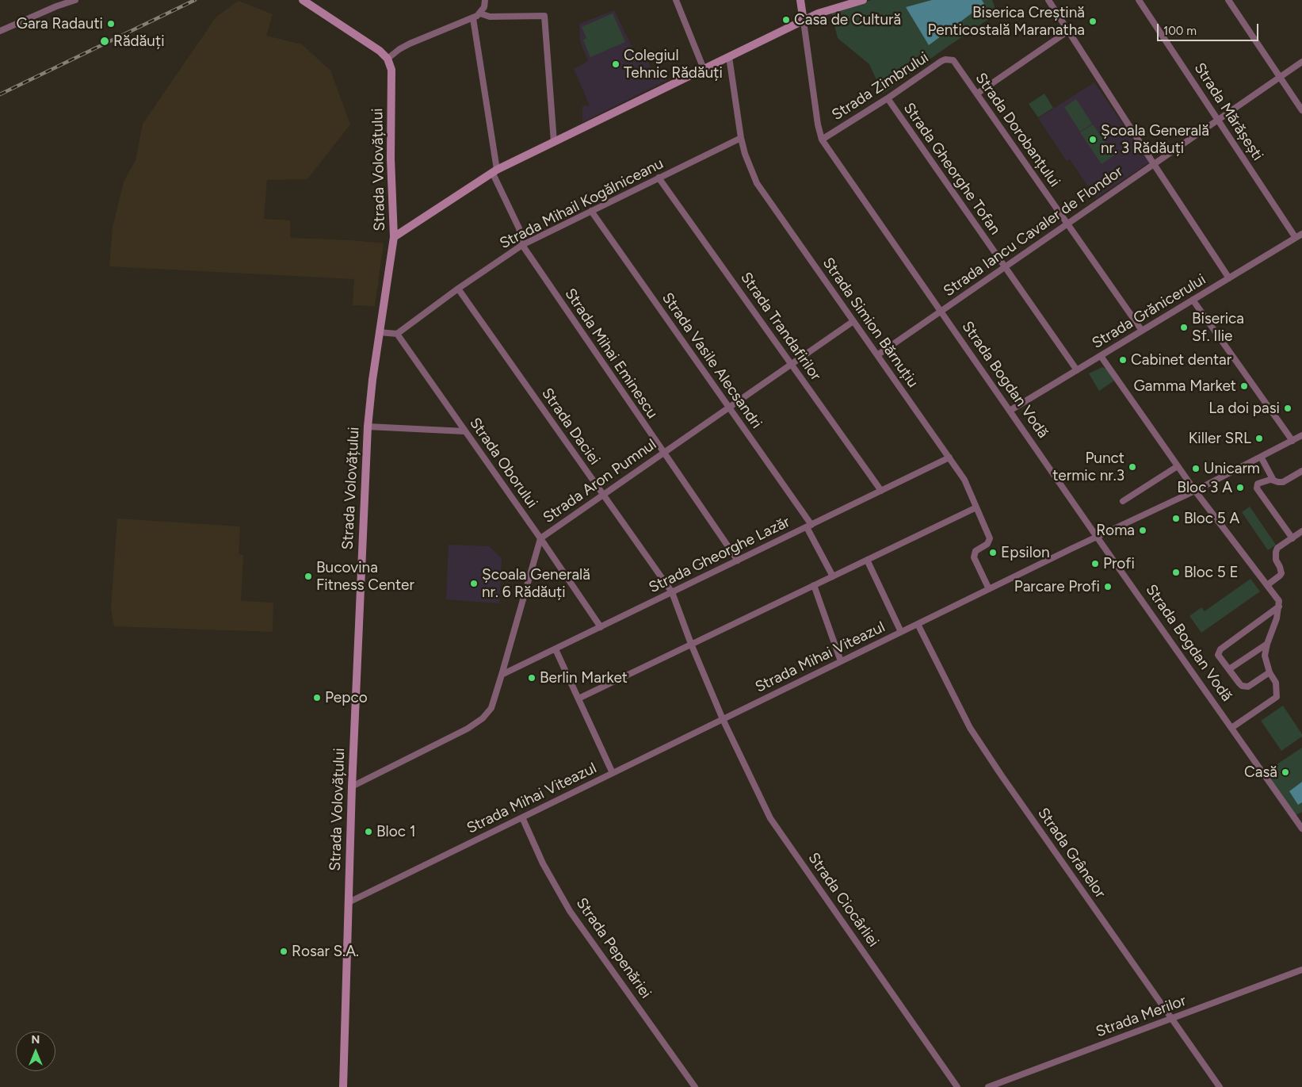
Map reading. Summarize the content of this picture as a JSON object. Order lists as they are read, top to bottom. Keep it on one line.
{"streets":{"main road":["Strada Volovățului","Strada Bogdan Vodă"],"street":["Strada Zimbrului","Strada Mărășești","Strada Dorobanțului","Strada Gheorghe Tofan","Strada Mihail Kogălniceanu","Strada Iancu Cavaler de Flondor","Strada Grănicerului","Strada Simion Bărnuțiu","Strada Trandafirilor","Strada Mihai Eminescu","Strada Vasile Alecsandri","Strada Daciei","Strada Oborului","Strada Aron Pumnul","Strada Gheorghe Lazăr","Strada Mihai Viteazul","Strada Grânelor","Strada Ciocârliei","Strada Pepenăriei","Strada Merilor"]},"crossings":[["Strada Zimbrului","Strada Dorobanțului"],["Strada Zimbrului","Strada Gheorghe Tofan"],["Strada Zimbrului","Strada Bogdan Vodă"],["Strada Mărășești","Strada Iancu Cavaler de Flondor"],["Strada Mărășești","Strada Grănicerului"],["Strada Dorobanțului","Strada Iancu Cavaler de Flondor"],["Strada Dorobanțului","Strada Grănicerului"],["Strada Gheorghe Tofan","Strada Iancu Cavaler de Flondor"],["Strada Gheorghe Tofan","Strada Grănicerului"],["Strada Volovățului","Strada Aron Pumnul"],["Strada Volovățului","Strada Mihai Viteazul"],["Strada Mihail Kogălniceanu","Strada Simion Bărnuțiu"],["Strada Mihail Kogălniceanu","Strada Trandafirilor"],["Strada Mihail Kogălniceanu","Strada Mihai Eminescu"],["Strada Mihail Kogălniceanu","Strada Vasile Alecsandri"],["Strada Mihail Kogălniceanu","Strada Daciei"],["Strada Mihail Kogălniceanu","Strada Oborului"],["Strada Iancu Cavaler de Flondor","Strada Simion Bărnuțiu"],["Strada Iancu Cavaler de Flondor","Strada Bogdan Vodă"],["Strada Grănicerului","Strada Bogdan Vodă"],["Strada Simion Bărnuțiu","Strada Aron Pumnul"],["Strada Simion Bărnuțiu","Strada Gheorghe Lazăr"],["Strada Simion Bărnuțiu","Strada Mihai Viteazul"],["Strada Trandafirilor","Strada Aron Pumnul"],["Strada Trandafirilor","Strada Gheorghe Lazăr"],["Strada Mihai Eminescu","Strada Aron Pumnul"],["Strada Mihai Eminescu","Strada Gheorghe Lazăr"],["Strada Vasile Alecsandri","Strada Aron Pumnul"],["Strada Vasile Alecsandri","Strada Gheorghe Lazăr"],["Strada Bogdan Vodă","Strada Mihai Viteazul"],["Strada Daciei","Strada Aron Pumnul"],["Strada Daciei","Strada Gheorghe Lazăr"],["Strada Daciei","Strada Ciocârliei"],["Strada Oborului","Strada Aron Pumnul"],["Strada Oborului","Strada Gheorghe Lazăr"],["Strada Aron Pumnul","Strada Gheorghe Lazăr"],["Strada Mihai Viteazul","Strada Grânelor"],["Strada Mihai Viteazul","Strada Ciocârliei"],["Strada Mihai Viteazul","Strada Pepenăriei"],["Strada Grânelor","Strada Merilor"]],"places":["Casa de Cultură","Biserica Creștină Penticostală Maranatha","Gara Radauti","Rădăuți","Colegiul Tehnic Rădăuți","Școala Generală nr. 3 Rădăuți","Biserica Sf. Ilie","Cabinet dentar","Gamma Market","La doi pasi","Killer SRL","Punct termic nr.3","Unicarm","Bloc 3 A","Bloc 5 A","Roma","Epsilon","Profi","Bloc 5 E","Bucovina Fitness Center","Școala Generală nr. 6 Rădăuți","Parcare Profi","Berlin Market","Pepco","Casă","Bloc 1","Rosar S.A."],"scale_bar":"100 m","north":"top"}
